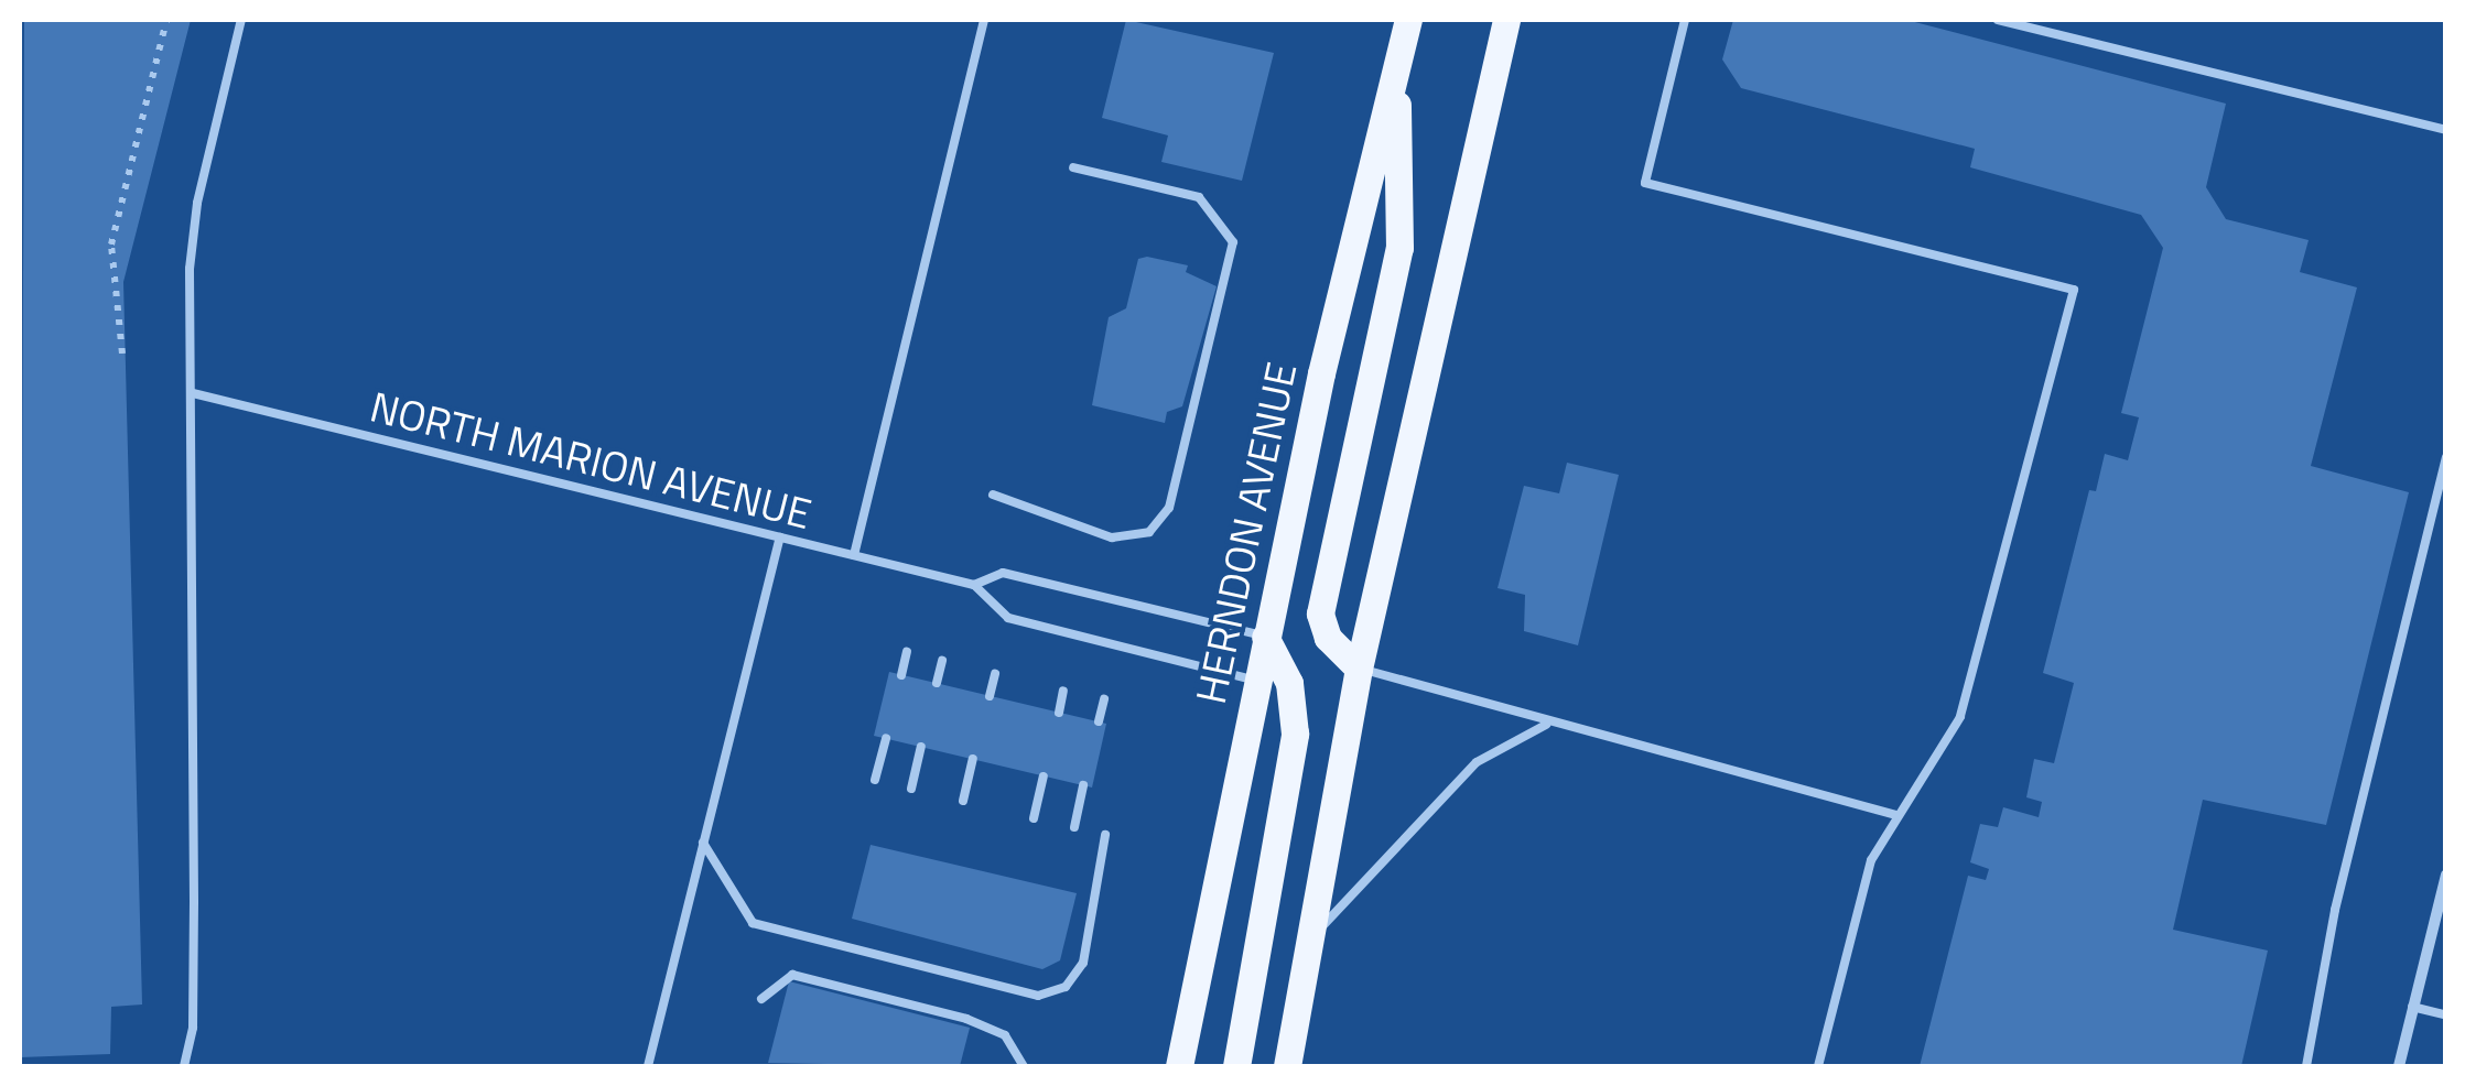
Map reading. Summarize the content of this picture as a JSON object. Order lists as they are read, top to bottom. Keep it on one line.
{"streets":{"main road":["HERNDON AVENUE"],"lane":["NORTH MARION AVENUE"]},"crossings":[["NORTH MARION AVENUE","HERNDON AVENUE"]]}
